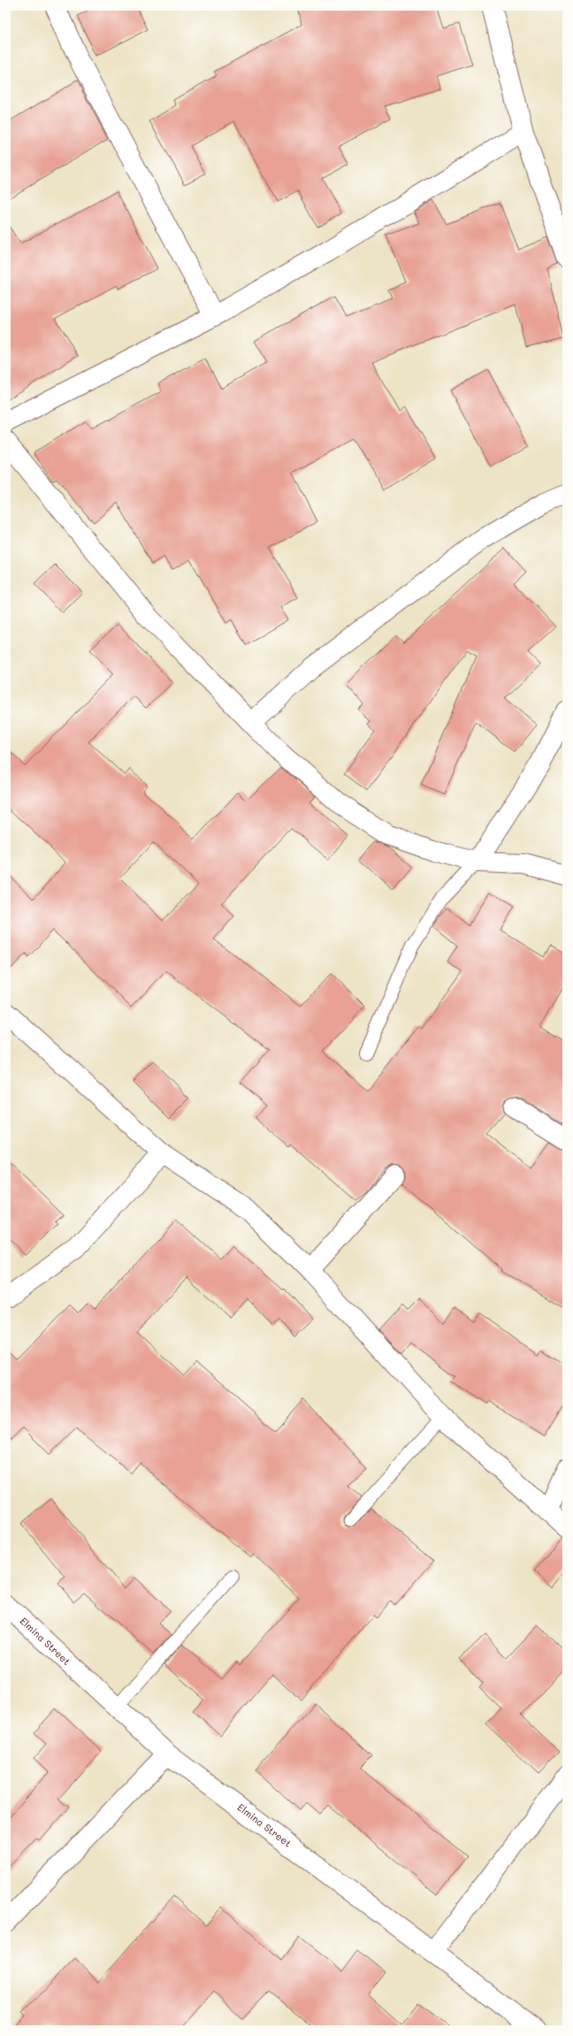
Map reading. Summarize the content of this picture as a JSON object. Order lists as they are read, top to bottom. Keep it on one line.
{"streets":{"street":["Elmina Street"]}}
